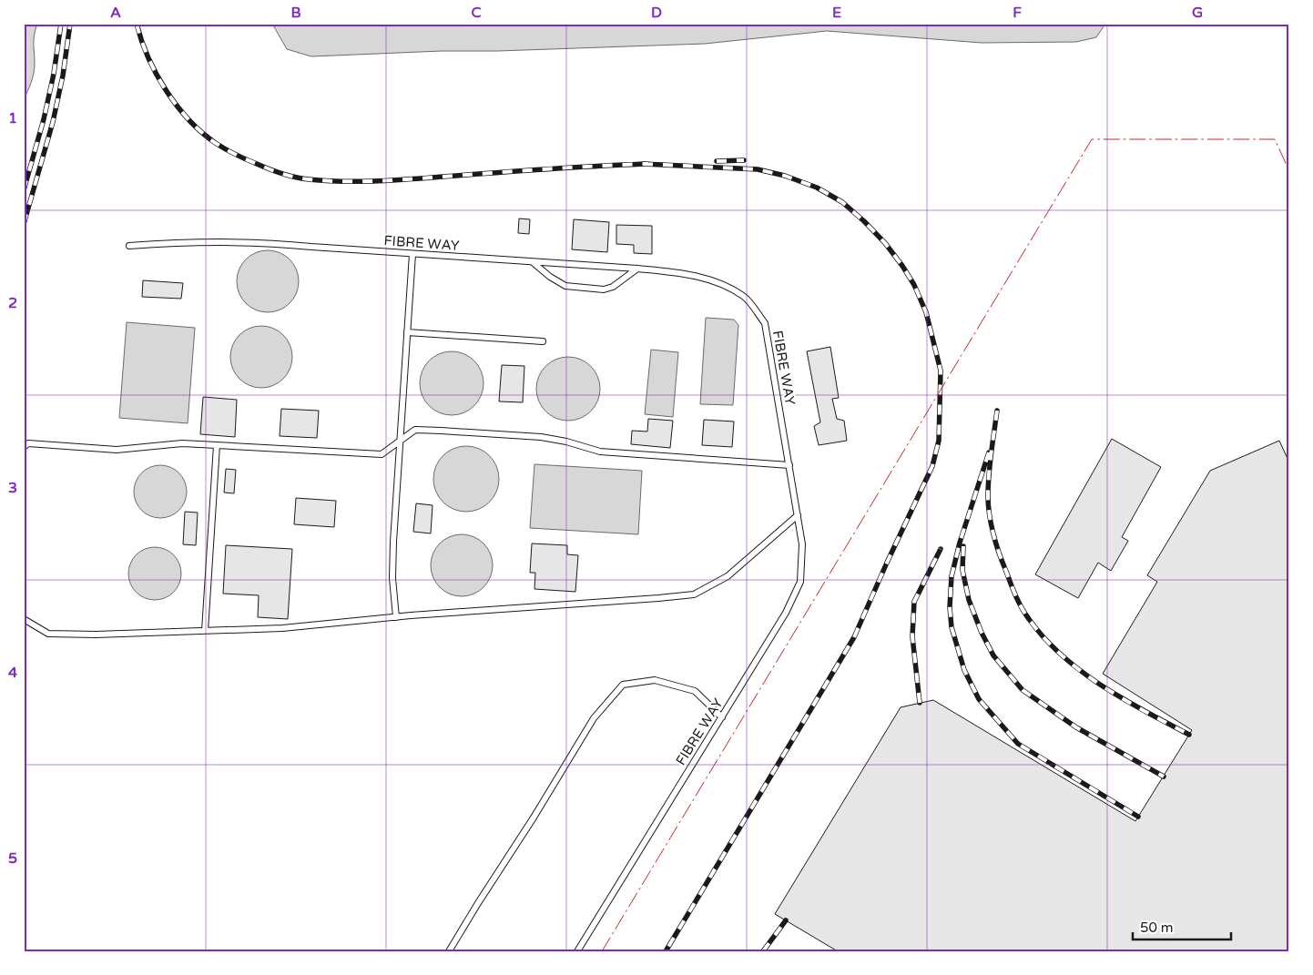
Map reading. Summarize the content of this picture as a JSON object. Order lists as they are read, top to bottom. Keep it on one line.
{"streets":{"lane":["FIBRE WAY"]},"scale_bar":"50 m","grid":{"columns":["A","B","C","D","E","F","G"],"rows":["1","2","3","4","5"]}}
